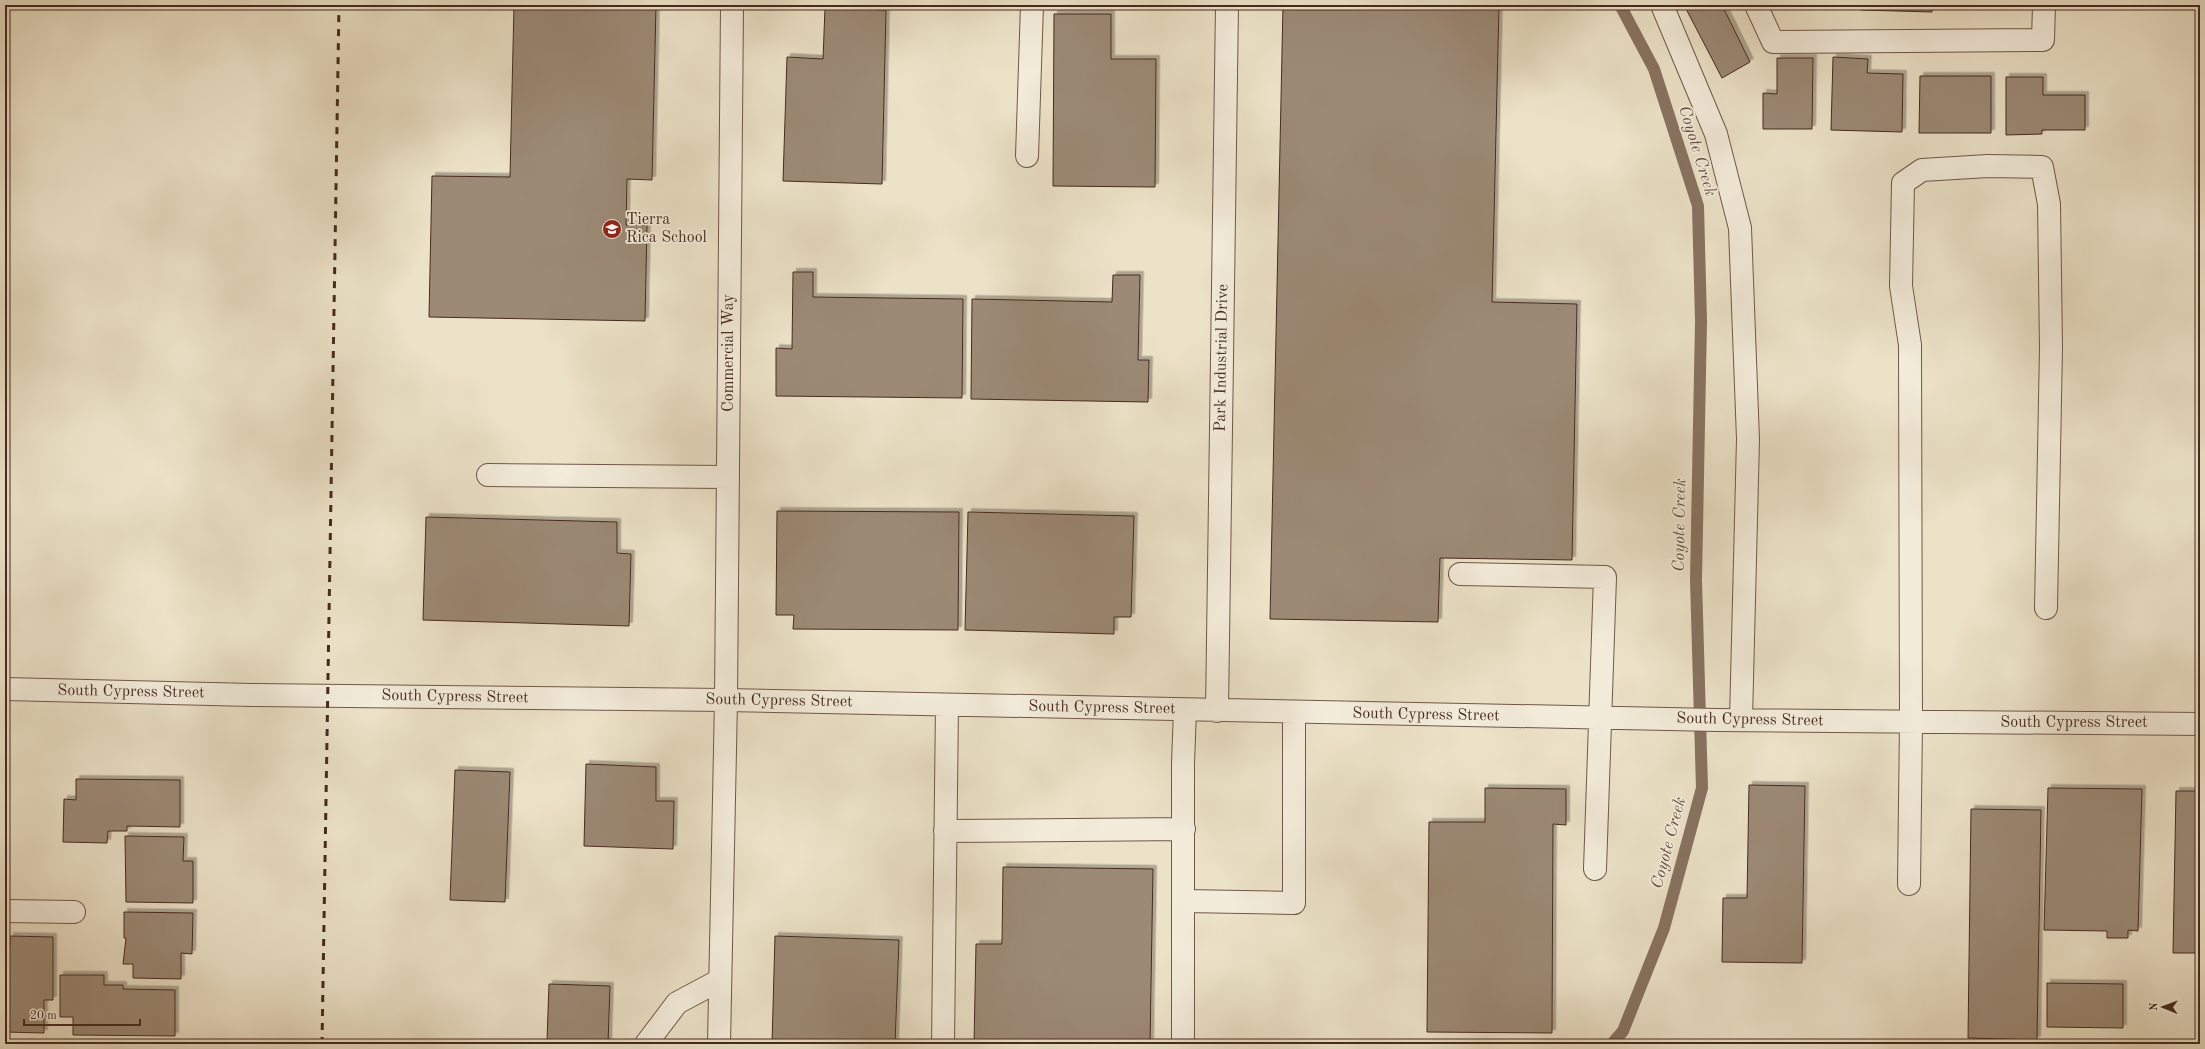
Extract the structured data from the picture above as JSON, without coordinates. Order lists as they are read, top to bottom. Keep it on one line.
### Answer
{"streets":{"street":["Commercial Way","Park Industrial Drive","South Cypress Street"]},"crossings":[["Commercial Way","South Cypress Street"],["Park Industrial Drive","South Cypress Street"]],"water":["Coyote Creek"],"places":{"school or university":["Tierra Rica School"]},"scale_bar":"20 m","north":"left"}
